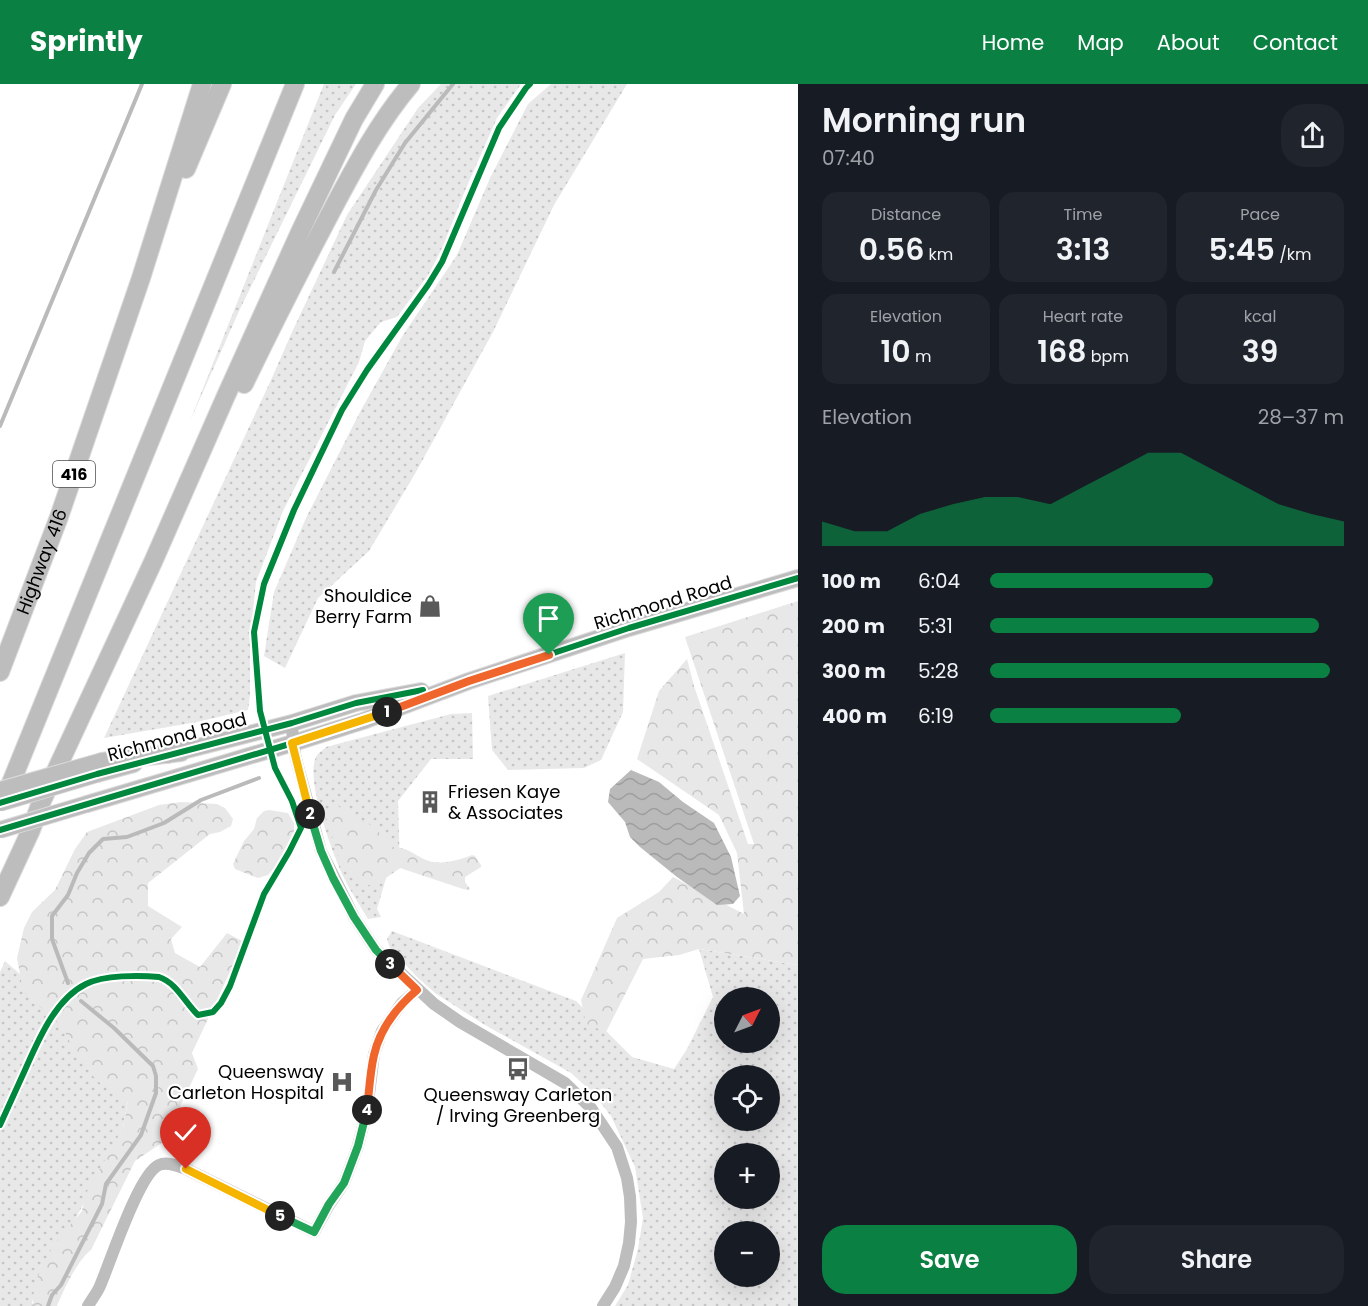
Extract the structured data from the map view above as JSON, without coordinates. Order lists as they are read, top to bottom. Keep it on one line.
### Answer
{"streets":{"highway":["416","Highway 416"],"main road":["Richmond Road"]},"places":{"shop":["Shouldice Berry Farm"],"building":["Friesen Kaye & Associates"],"bus stop":["Queensway Carleton / Irving Greenberg"],"hospital":["Queensway Carleton Hospital"]},"north":"top right","page":{"header":"Sprintly","nav":["Home","Map","About","Contact"],"heading":["Morning run","07:40"],"stats":[["Distance","0.56 km"],["Time","3:13"],["Pace","5:45 /km"],["Elevation","10 m"],["Heart rate","168 bpm"],["kcal","39"]],"chart":["Elevation","28–37 m"],"list":[{"name":"100 m","note":"6:04"},{"name":"200 m","note":"5:31"},{"name":"300 m","note":"5:28"},{"name":"400 m","note":"6:19"}],"pins":["1","2","3","4","5"],"map_buttons":["+","−"],"buttons":["Save","Share"]}}
